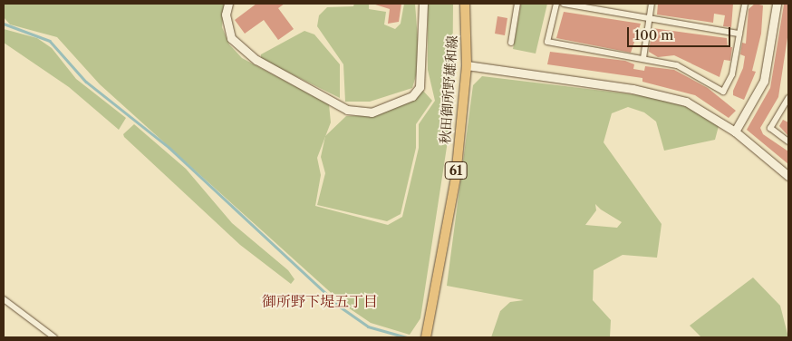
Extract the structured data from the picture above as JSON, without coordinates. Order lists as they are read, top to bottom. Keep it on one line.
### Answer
{"streets":{"main road":["秋田御所野雄和線","61"]},"districts":["御所野下堤五丁目"],"scale_bar":"100 m"}
